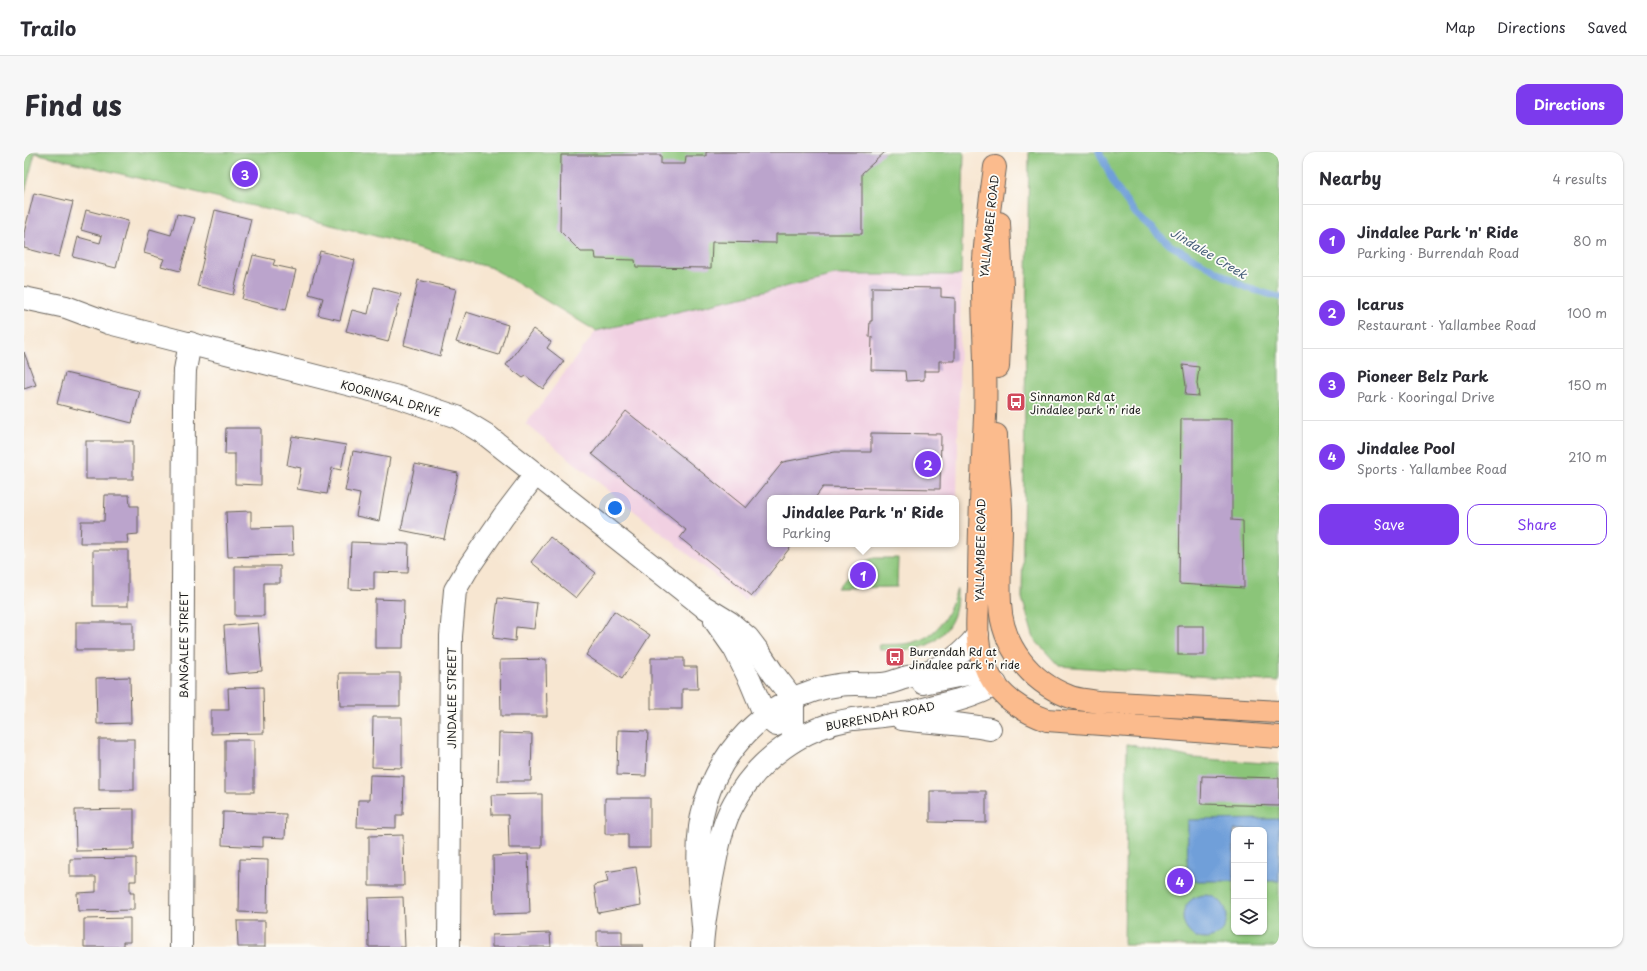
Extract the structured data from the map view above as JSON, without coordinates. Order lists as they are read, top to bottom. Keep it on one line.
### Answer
{"streets":{"main road":["YALLAMBEE ROAD"],"street":["KOORINGAL DRIVE","BANGALEE STREET","JINDALEE STREET","BURRENDAH ROAD"]},"crossings":[["YALLAMBEE ROAD","BURRENDAH ROAD"],["KOORINGAL DRIVE","BANGALEE STREET"],["KOORINGAL DRIVE","JINDALEE STREET"]],"water":["Jindalee Creek"],"places":{"bus stop":["Sinnamon Rd at Jindalee park 'n' ride","Burrendah Rd at Jindalee park 'n' ride"]},"page":{"header":"Trailo","nav":["Map","Directions","Saved"],"title":"Find us","buttons":["Directions",["Save","Share"]],"heading":["Nearby","4 results"],"pins":["3","2","1","4"],"list":[{"mark":"1","name":"Jindalee Park 'n' Ride","note":"Parking · Burrendah Road","value":"80 m"},{"mark":"2","name":"Icarus","note":"Restaurant · Yallambee Road","value":"100 m"},{"mark":"3","name":"Pioneer Belz Park","note":"Park · Kooringal Drive","value":"150 m"},{"mark":"4","name":"Jindalee Pool","note":"Sports · Yallambee Road","value":"210 m"}],"popup":["Jindalee Park 'n' Ride","Parking"],"map_buttons":["+","−"]}}
